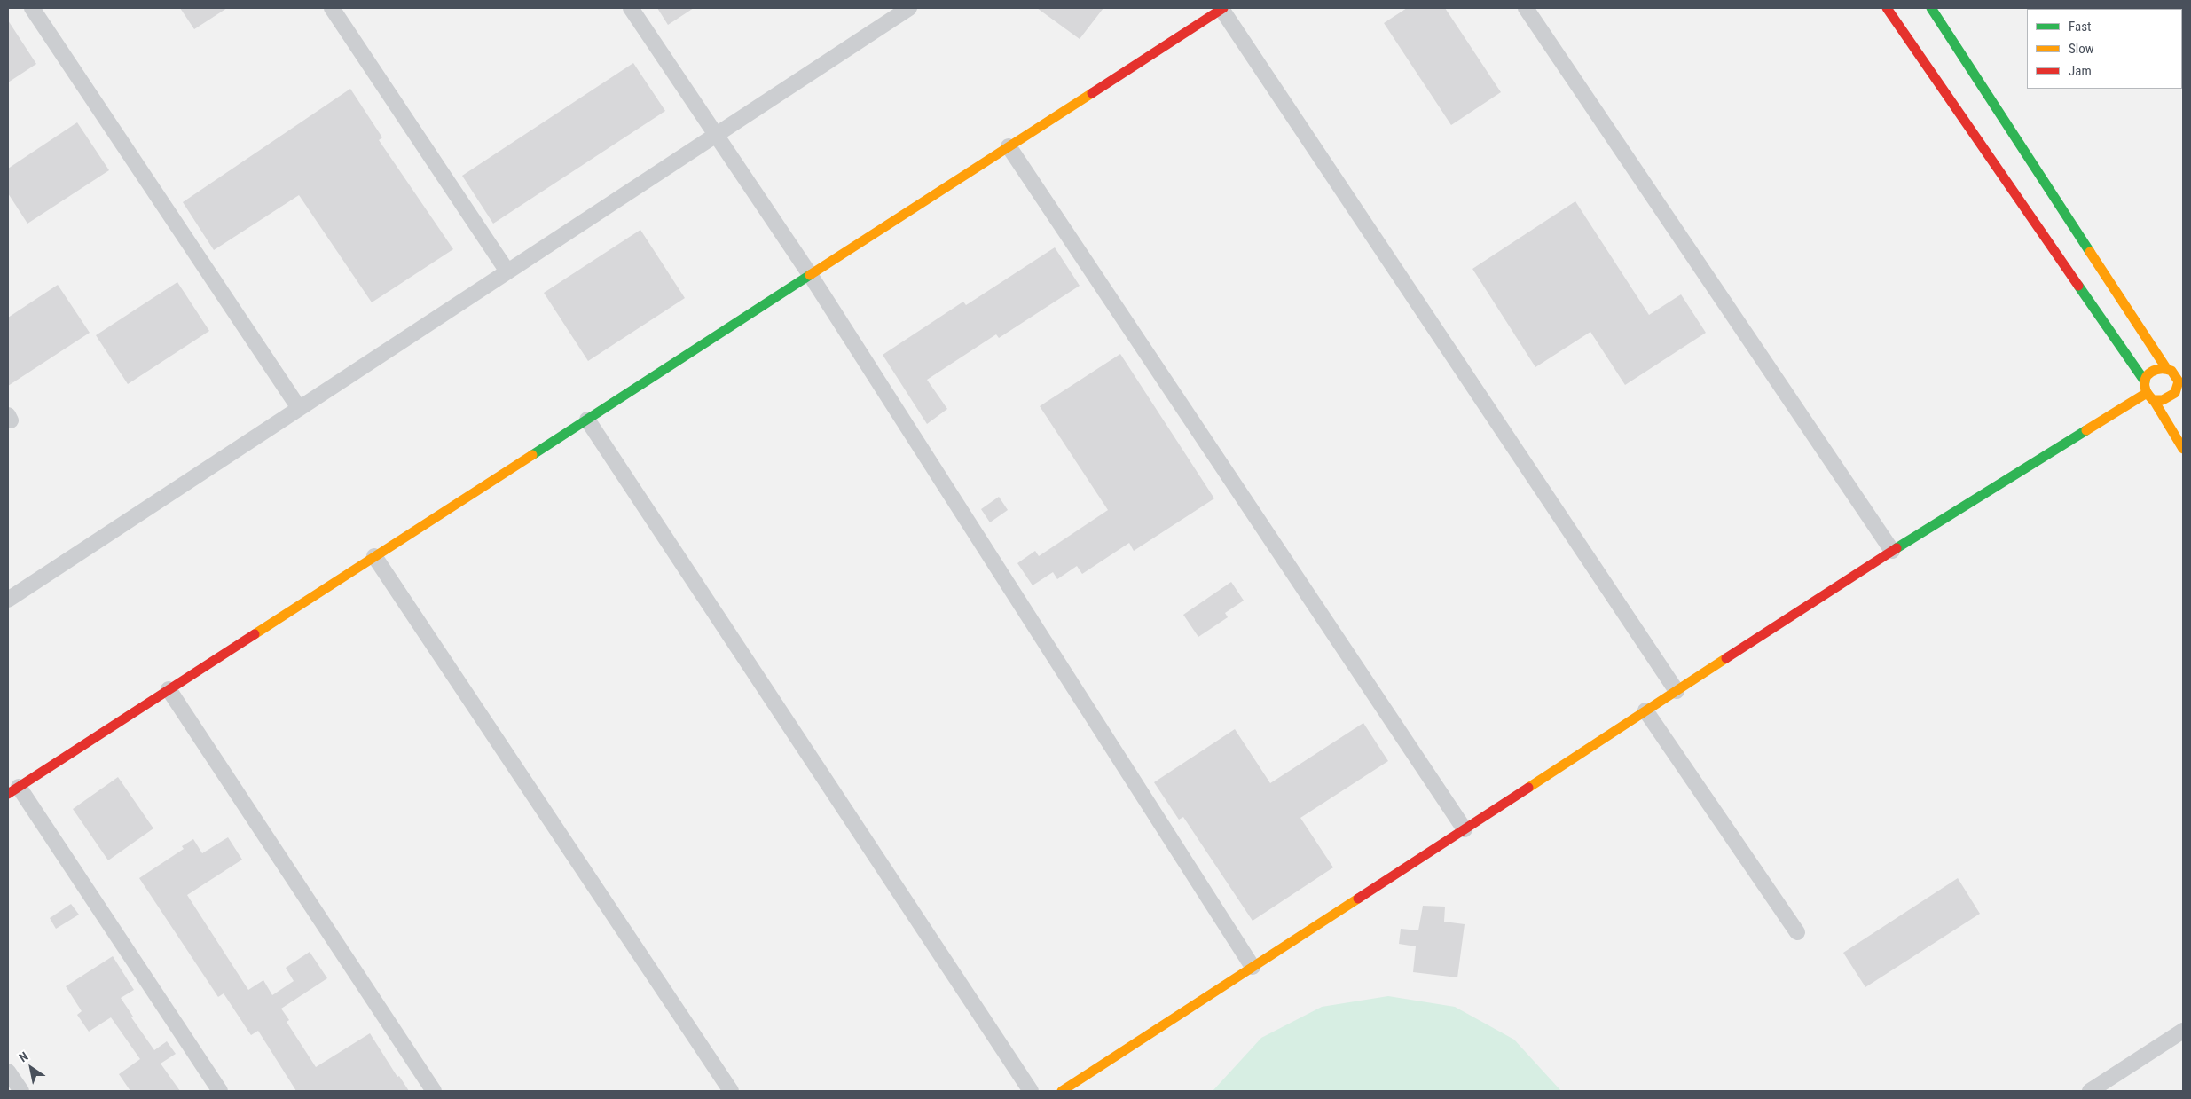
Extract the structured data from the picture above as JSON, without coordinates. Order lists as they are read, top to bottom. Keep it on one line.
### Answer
{"legend":["Fast","Slow","Jam"],"north":"top left"}
